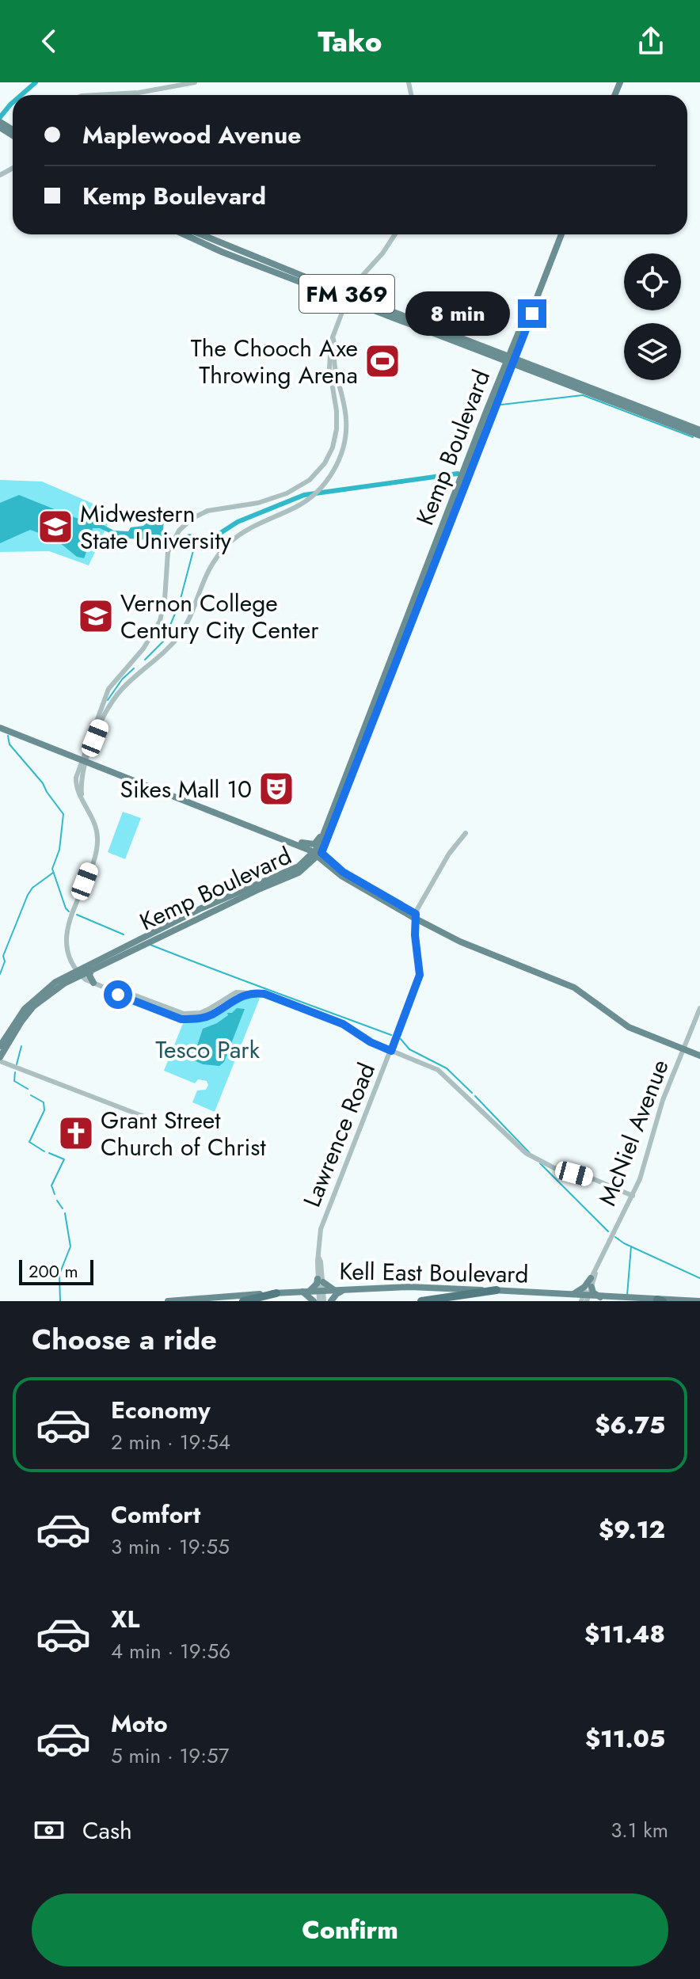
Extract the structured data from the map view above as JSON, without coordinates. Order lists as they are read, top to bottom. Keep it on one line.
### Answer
{"streets":{"main road":["FM 369","Kemp Boulevard","Kell East Boulevard"],"street":["McNiel Avenue","Lawrence Road"]},"crossings":[["FM 369","Kemp Boulevard"],["Lawrence Road","Kell East Boulevard"]],"parks":["Tesco Park"],"places":{"sports":["The Chooch Axe Throwing Arena"],"school or university":["Midwestern State University","Vernon College Century City Center"],"theatre":["Sikes Mall 10"],"church":["Grant Street Church of Christ"]},"scale_bar":"200 m","page":{"header":"Tako","banner":["Maplewood Avenue","Kemp Boulevard"],"bubble":"8 min","scale":"200 m","heading":"Choose a ride","list":[{"name":"Economy","note":"2 min · 19:54","value":"$6.75"},{"name":"Comfort","note":"3 min · 19:55","value":"$9.12"},{"name":"XL","note":"4 min · 19:56","value":"$11.48"},{"name":"Moto","note":"5 min · 19:57","value":"$11.05"}],"pay":["Cash","3.1 km"],"buttons":"Confirm"}}
